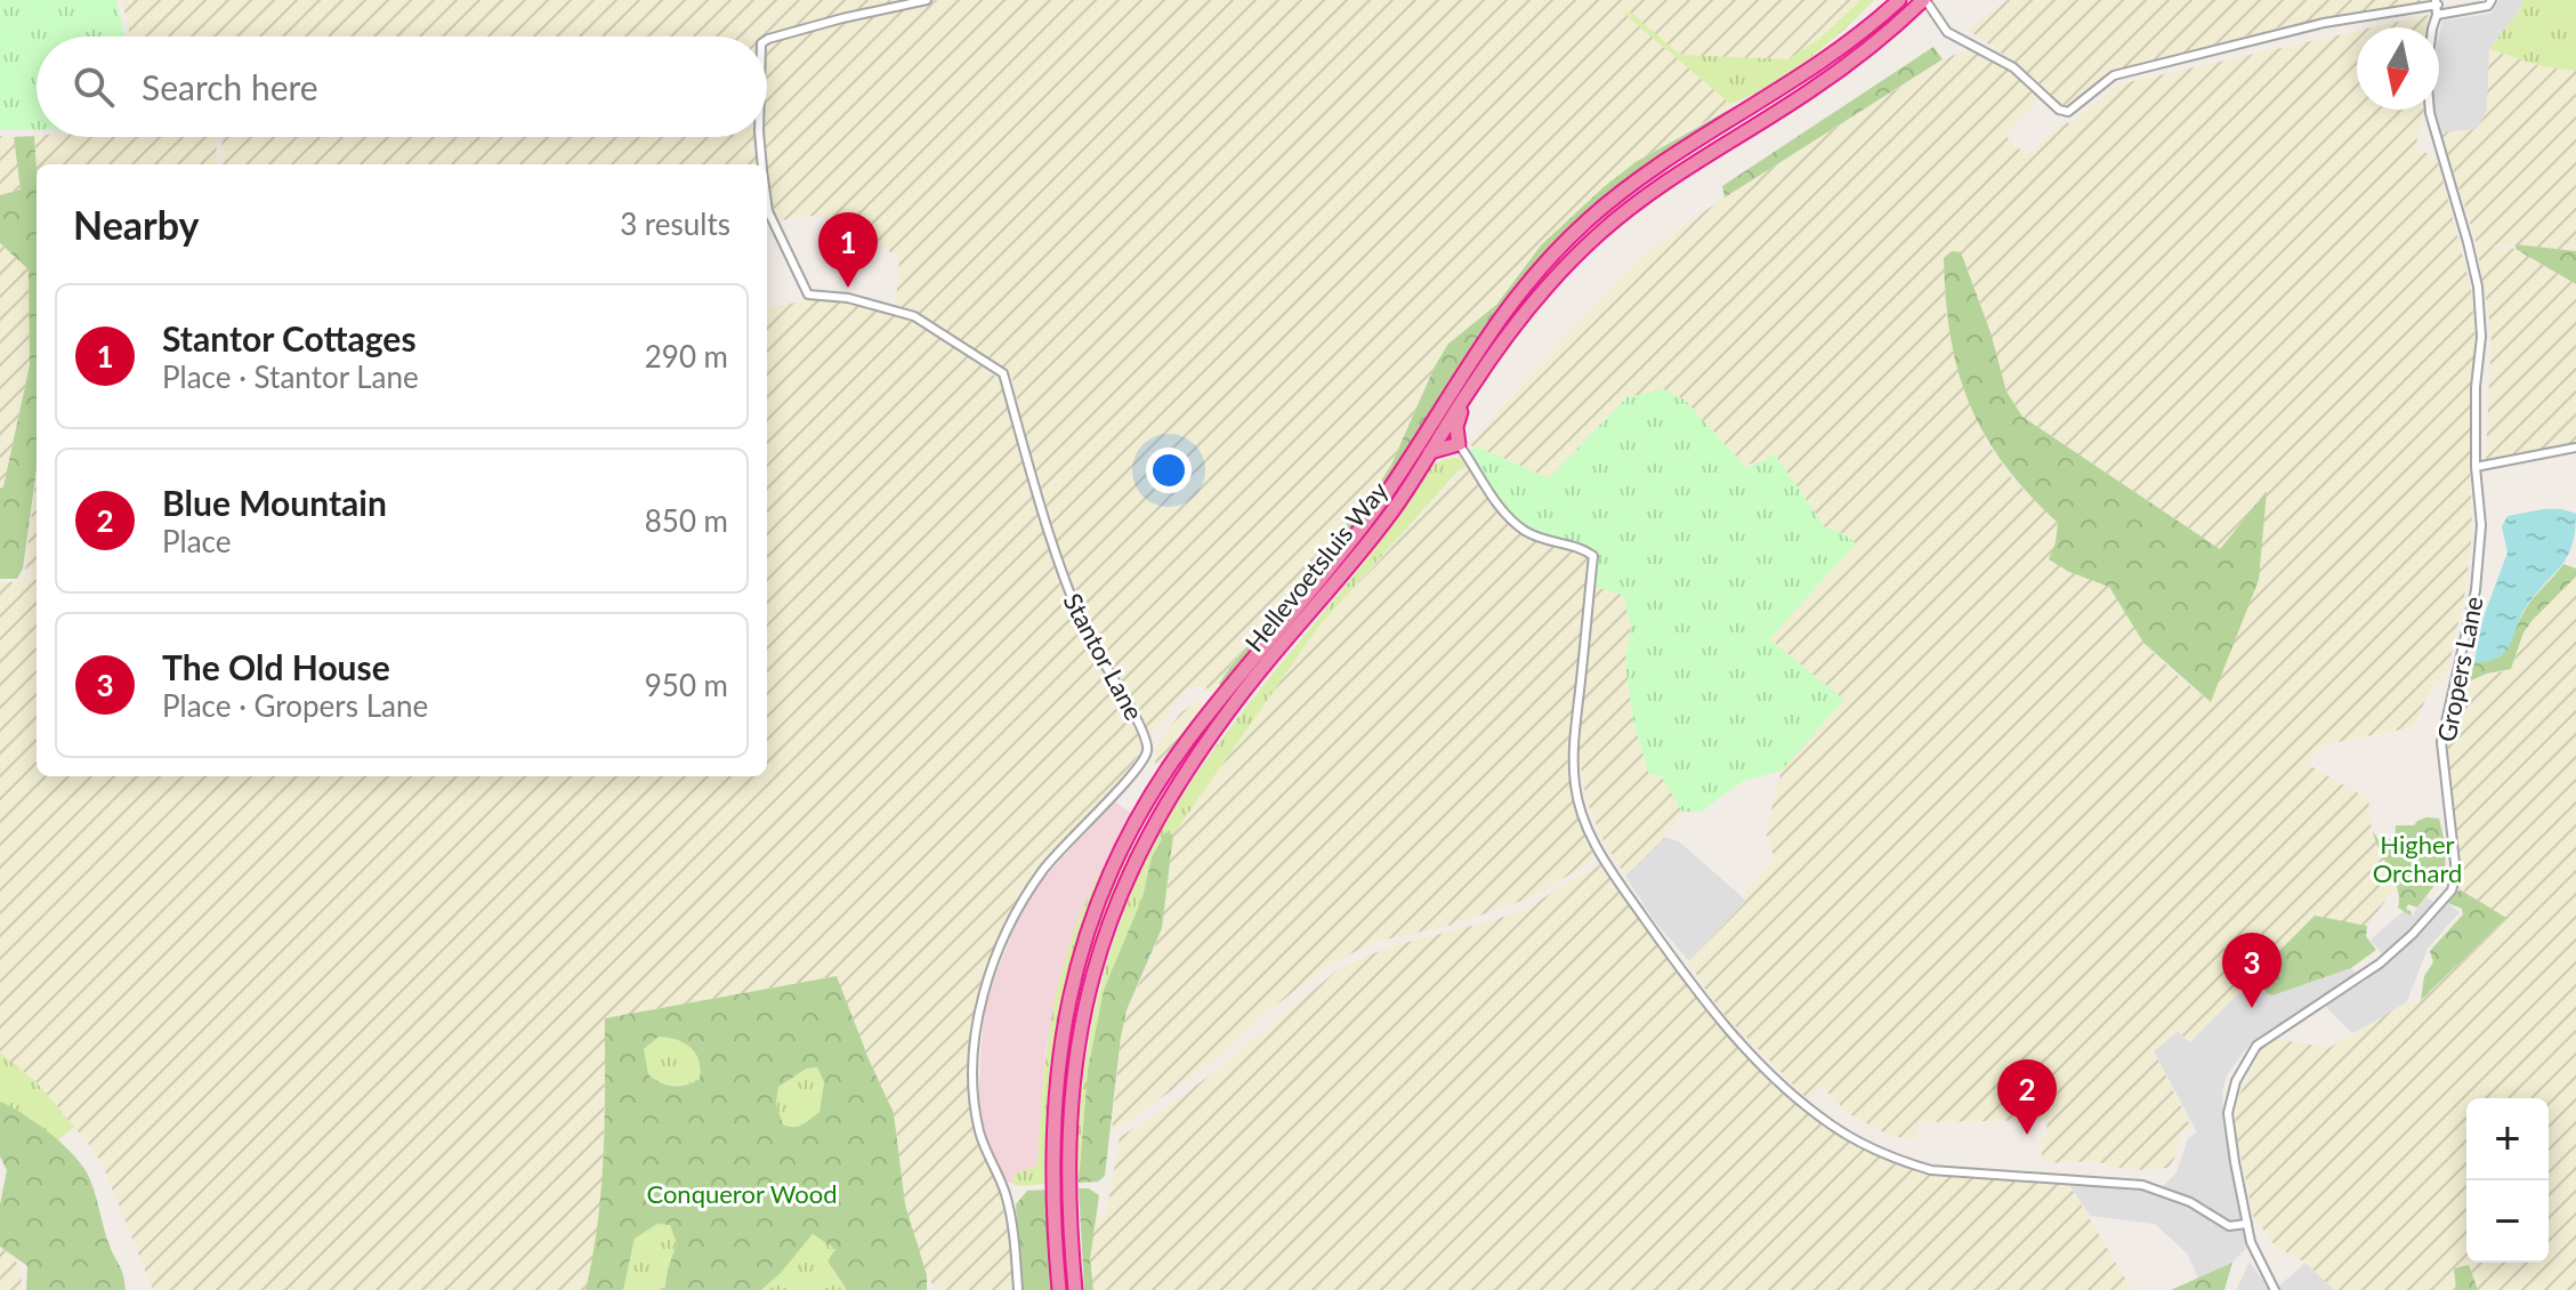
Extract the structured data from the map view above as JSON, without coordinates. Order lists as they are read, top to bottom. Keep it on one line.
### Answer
{"streets":{"highway":["Hellevoetsluis Way"],"street":["Stantor Lane","Gropers Lane"]},"parks":["Higher Orchard","Conqueror Wood"],"north":"bottom","page":{"search":"Search here","heading":["Nearby","3 results"],"pins":["1","3","2"],"list":[{"mark":"1","name":"Stantor Cottages","note":"Place · Stantor Lane","value":"290 m"},{"mark":"2","name":"Blue Mountain","note":"Place","value":"850 m"},{"mark":"3","name":"The Old House","note":"Place · Gropers Lane","value":"950 m"}],"map_buttons":["+","−"]}}
